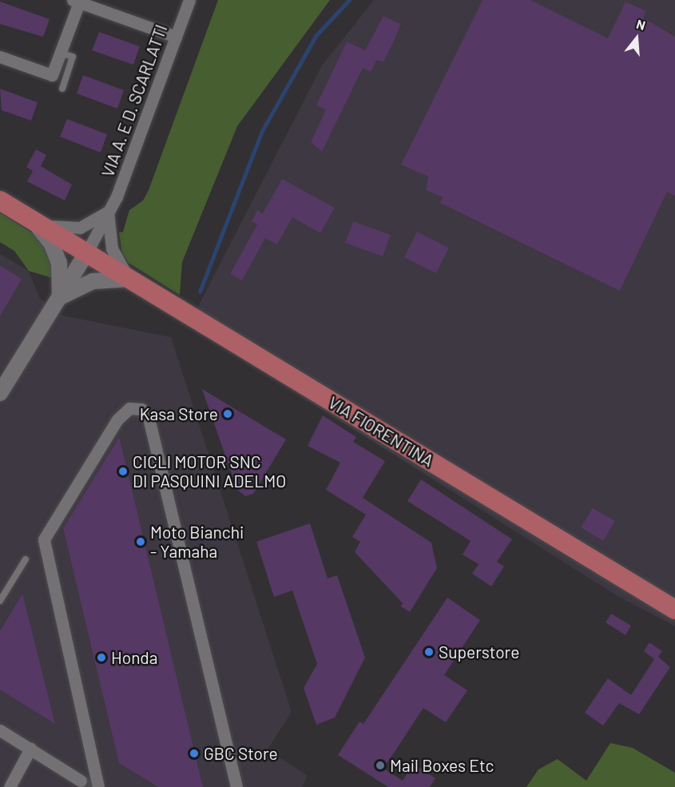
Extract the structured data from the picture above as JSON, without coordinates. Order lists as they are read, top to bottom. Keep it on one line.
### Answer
{"streets":{"main road":["VIA FIORENTINA"],"street":["VIA A. E D. SCARLATTI"]},"crossings":[["VIA A. E D. SCARLATTI","VIA FIORENTINA"]],"places":["Kasa Store","CICLI MOTOR SNC DI PASQUINI ADELMO","Moto Bianchi - Yamaha","Superstore","Honda","GBC Store","Mail Boxes Etc"],"north":"top"}
